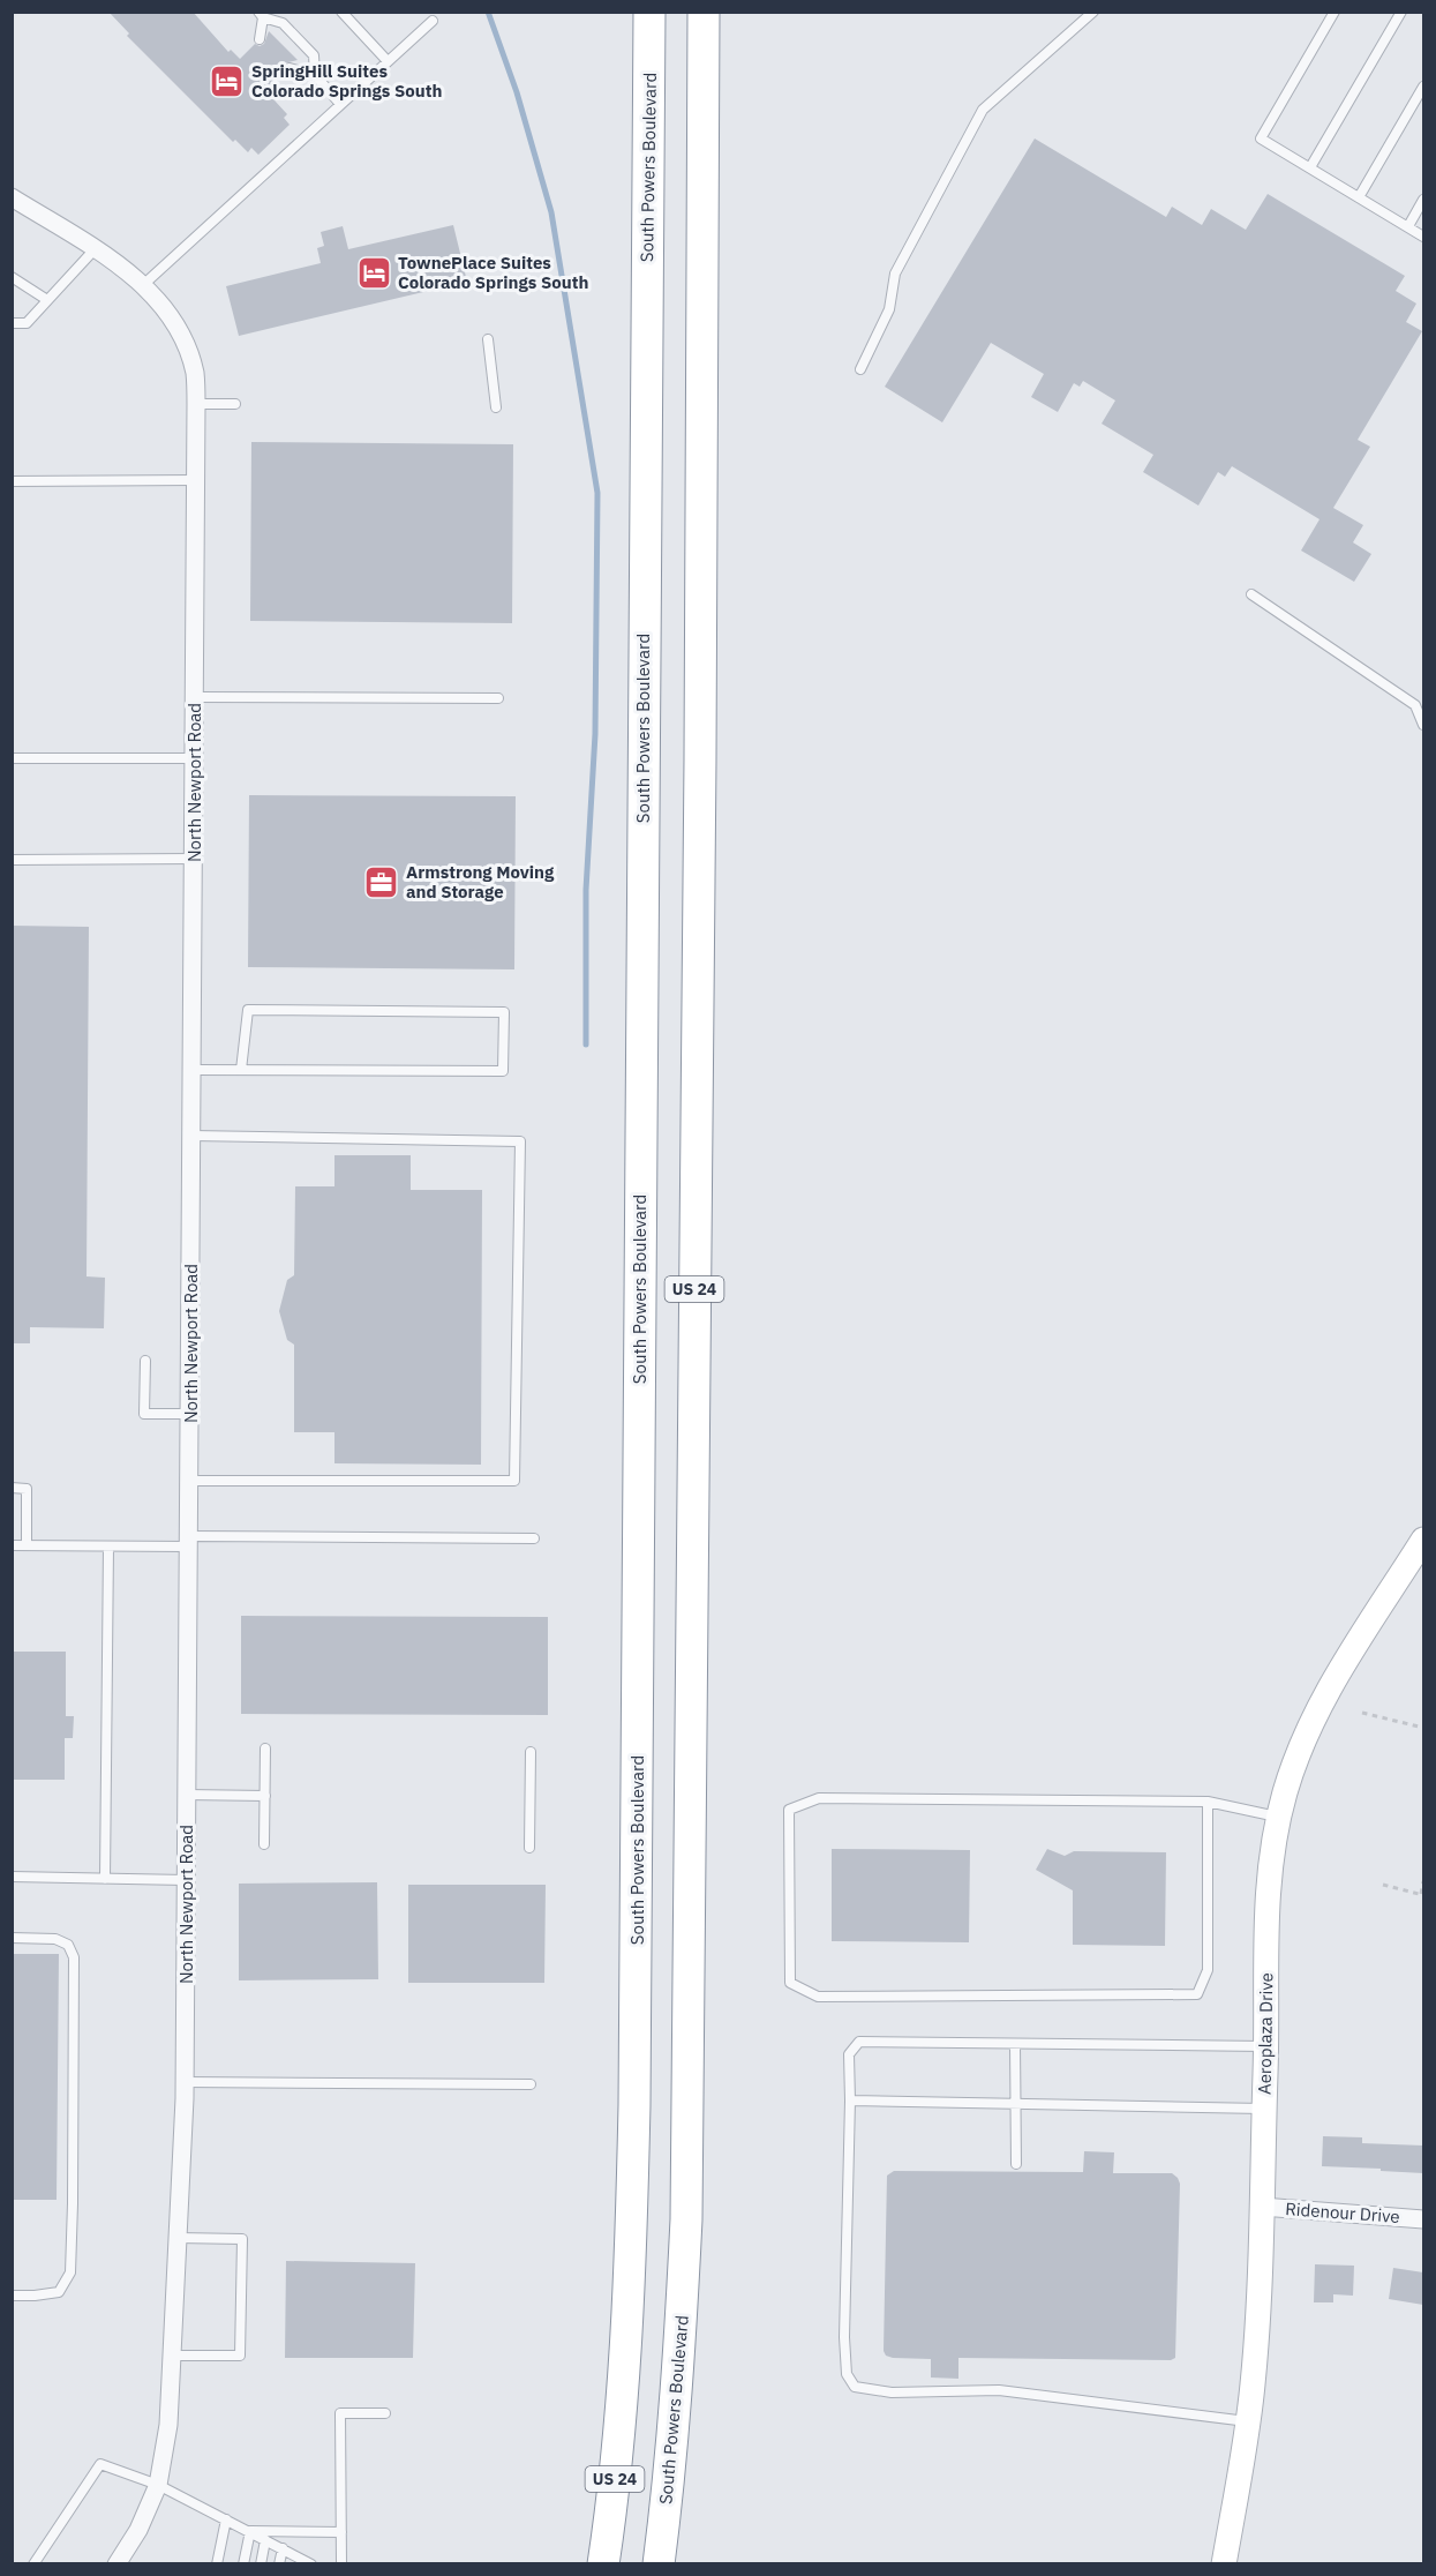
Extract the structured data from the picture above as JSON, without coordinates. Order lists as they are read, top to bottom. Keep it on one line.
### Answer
{"streets":{"highway":["South Powers Boulevard","US 24"],"street":["North Newport Road","Aeroplaza Drive","Ridenour Drive"]},"crossings":[["Aeroplaza Drive","Ridenour Drive"]],"places":{"hotel":["SpringHill Suites Colorado Springs South","TownePlace Suites Colorado Springs South"],"office":["Armstrong Moving and Storage"]}}
